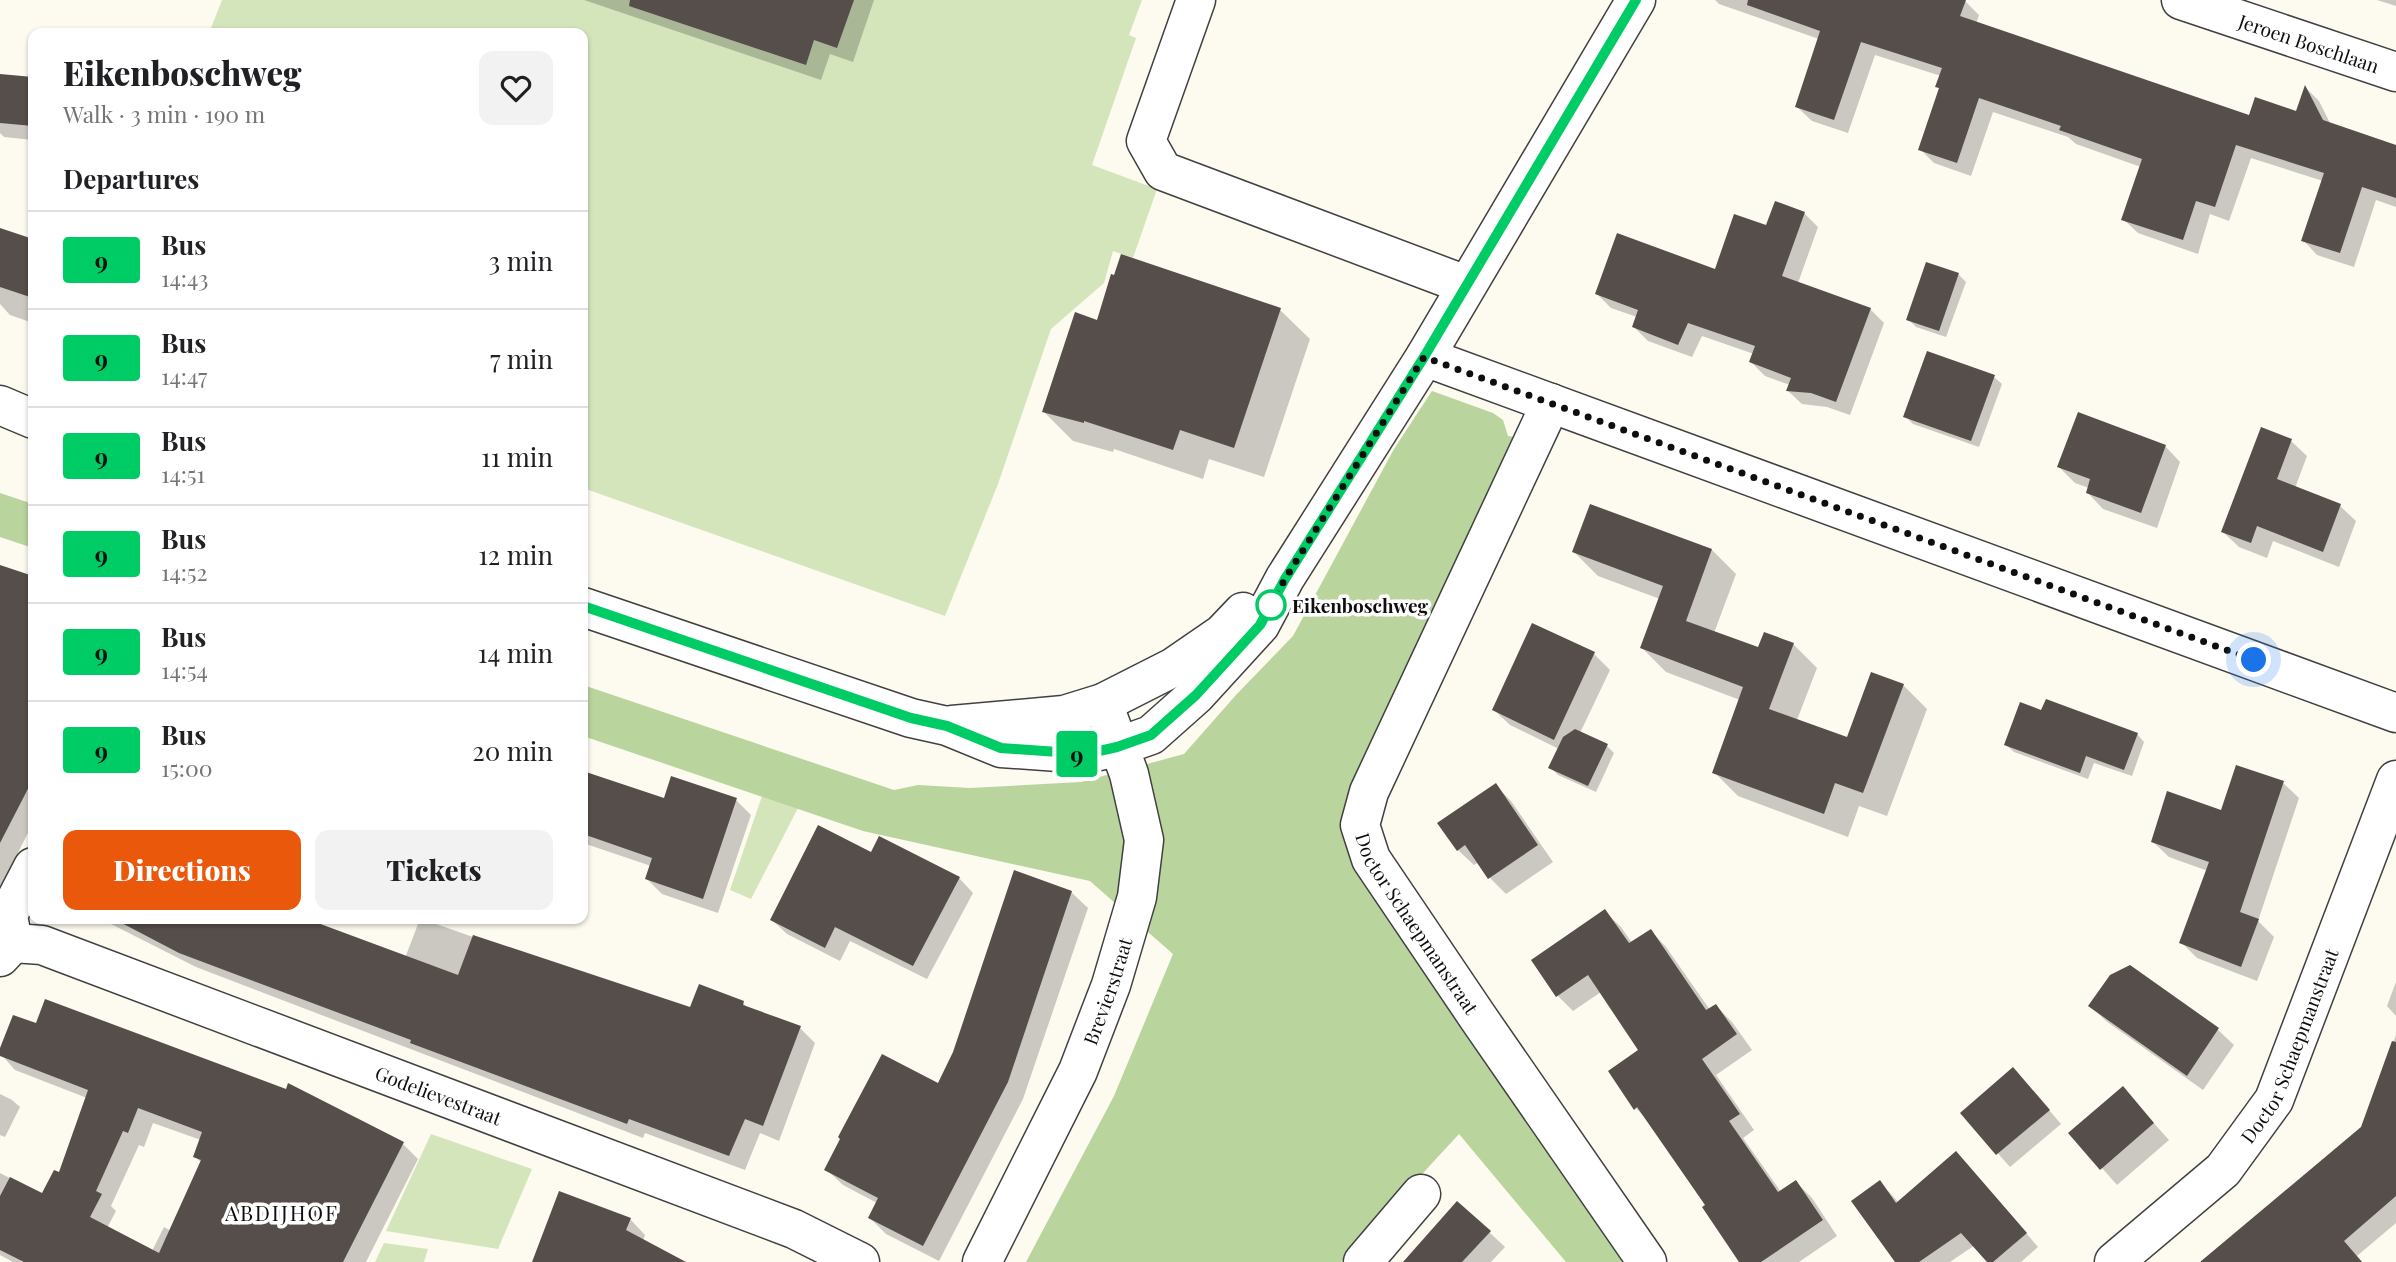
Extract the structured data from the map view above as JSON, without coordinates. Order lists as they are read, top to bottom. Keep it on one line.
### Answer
{"streets":{"street":["Jeroen Boschlaan","Doctor Schaepmanstraat","Brevierstraat","Godelievestraat"]},"districts":["ABDIJHOF"],"places":["Eikenboschweg"],"lines":["bus line 9"],"page":{"on_map":"9","heading":[["Eikenboschweg","Walk · 3 min · 190 m"],"Departures"],"list":[{"mark":"9","name":"Bus","note":"14:43","value":"3 min"},{"mark":"9","name":"Bus","note":"14:47","value":"7 min"},{"mark":"9","name":"Bus","note":"14:51","value":"11 min"},{"mark":"9","name":"Bus","note":"14:52","value":"12 min"},{"mark":"9","name":"Bus","note":"14:54","value":"14 min"},{"mark":"9","name":"Bus","note":"15:00","value":"20 min"}],"buttons":["Directions","Tickets"]}}
